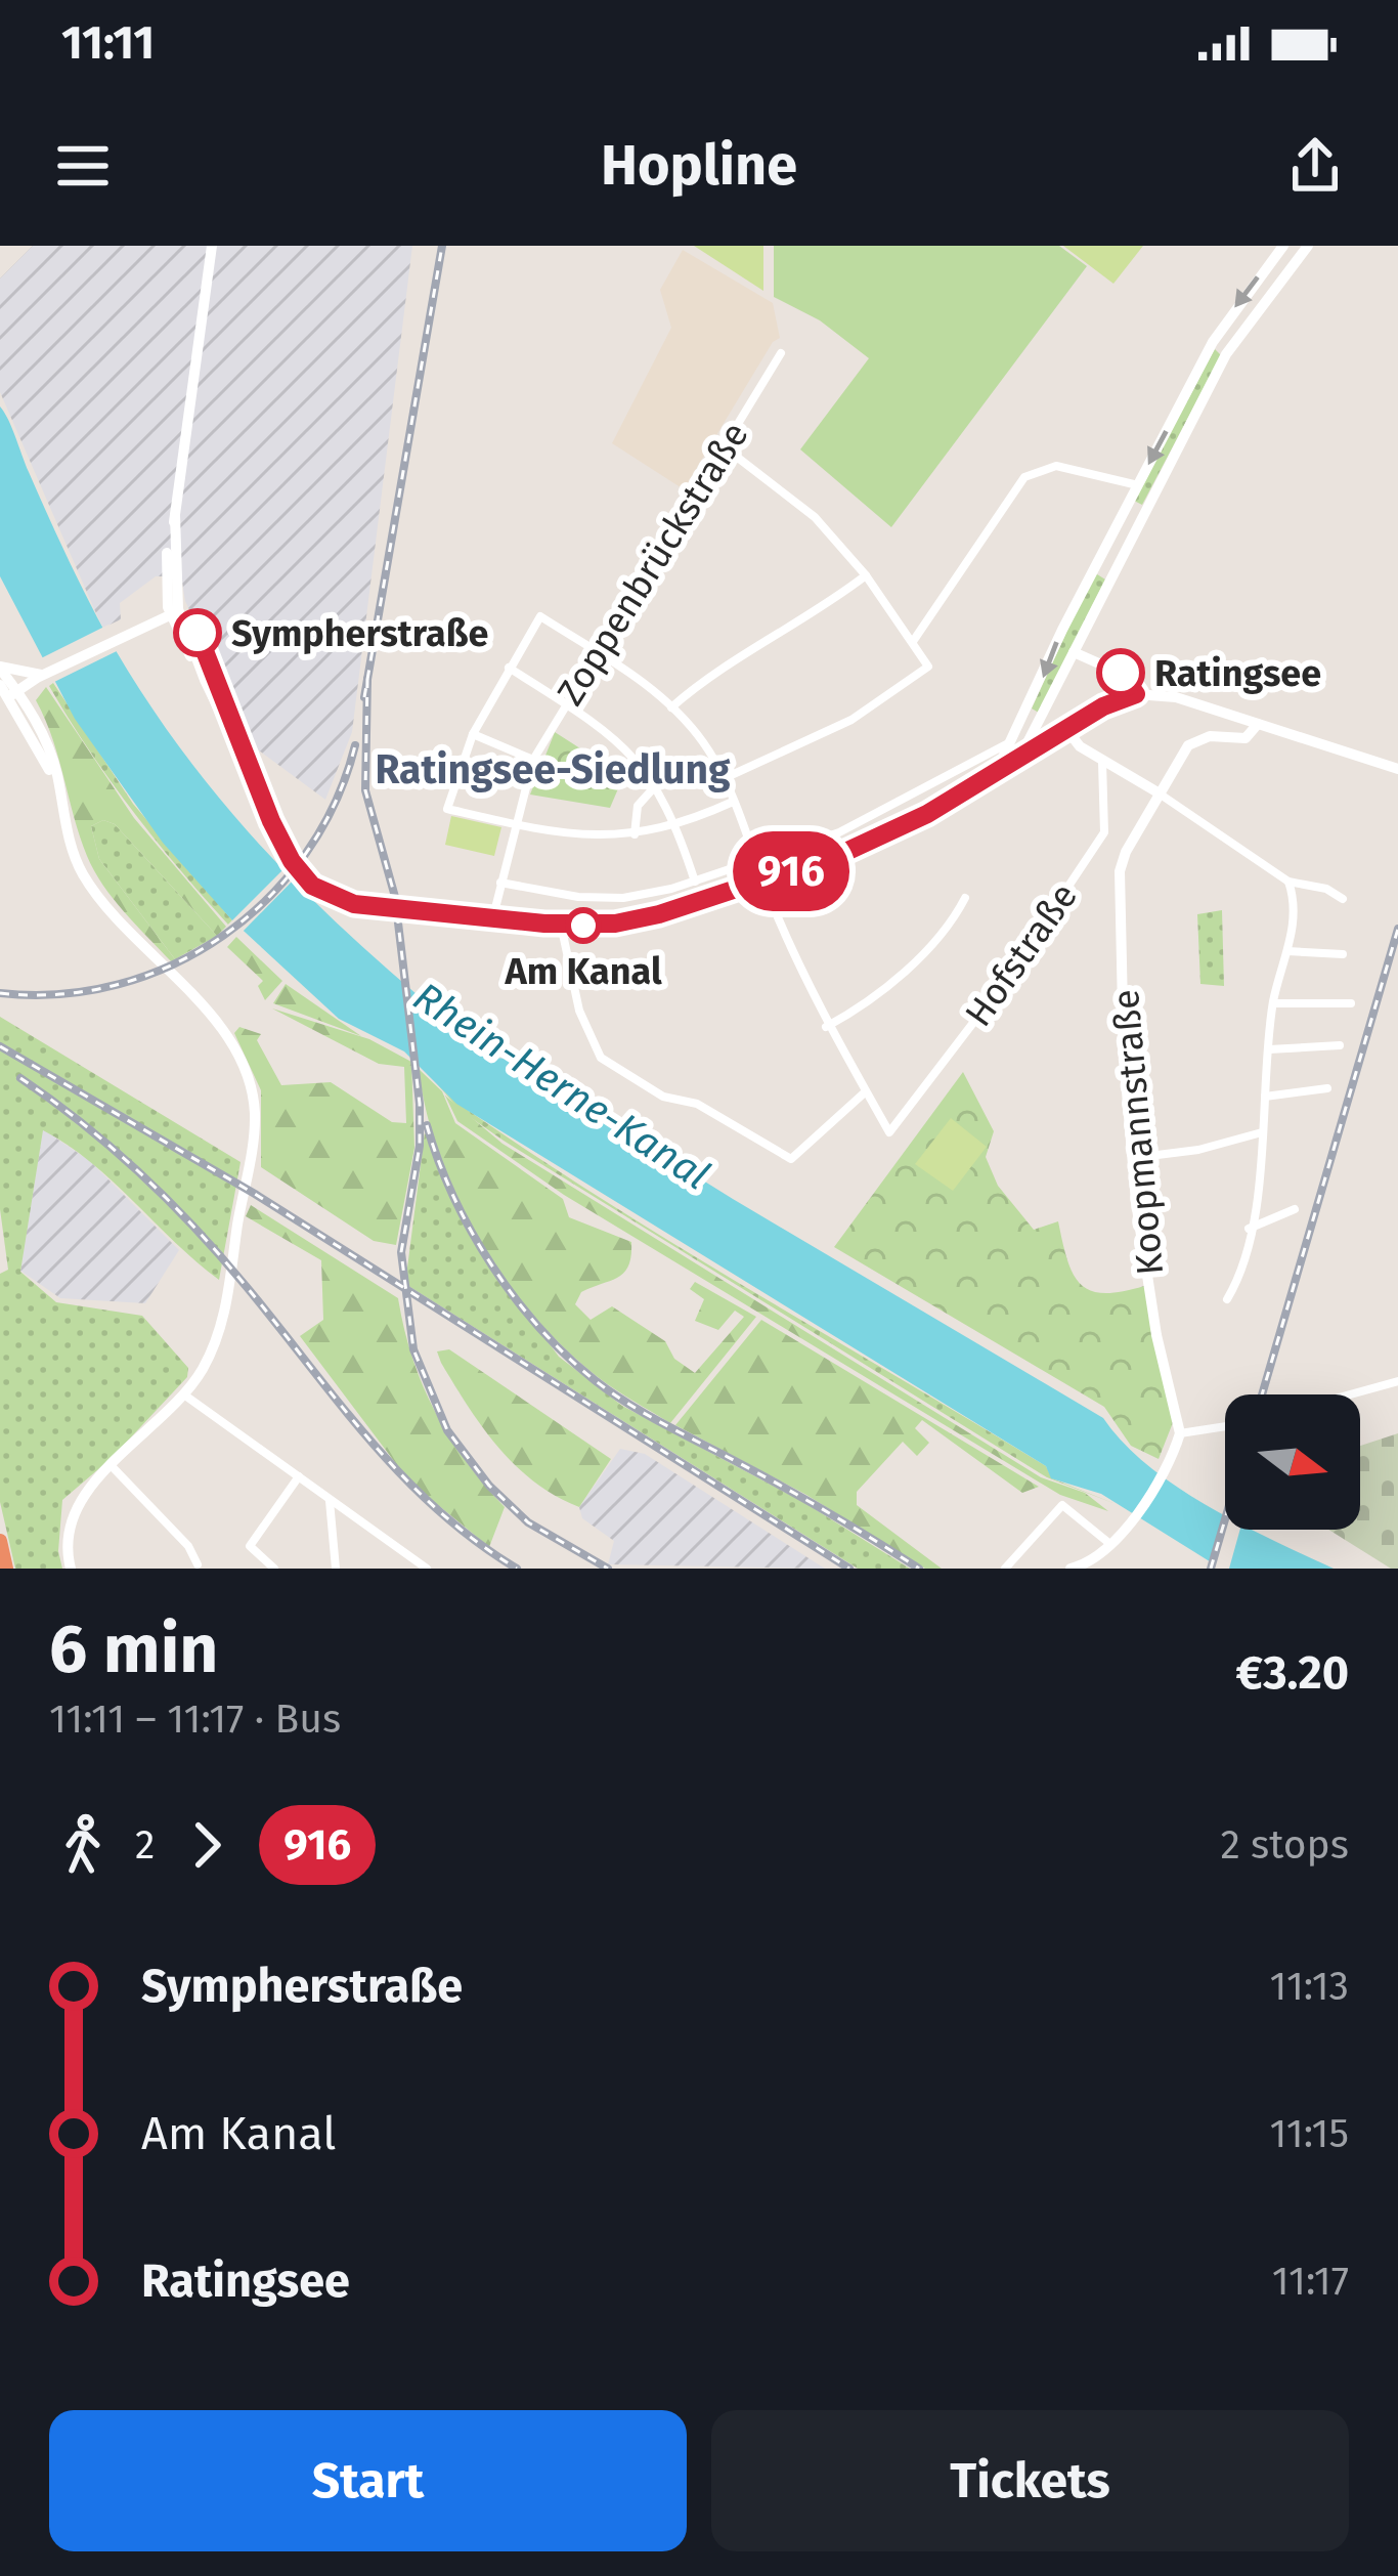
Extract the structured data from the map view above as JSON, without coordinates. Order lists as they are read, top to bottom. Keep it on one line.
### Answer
{"streets":{"main road":["Koopmannstraße"],"street":["Zoppenbrückstraße","Hofstraße"]},"districts":["Ratingsee-Siedlung"],"water":["Rhein-Herne-Kanal"],"places":["Sympherstraße","Ratingsee","Am Kanal"],"lines":["bus line 916"],"north":"right","page":{"status":"11:11","header":"Hopline","on_map":"916","heading":["6 min","11:11 – 11:17 · Bus","€3.20"],"legs":["2","916","2 stops"],"list":[{"name":"Sympherstraße","value":"11:13"},{"name":"Am Kanal","value":"11:15"},{"name":"Ratingsee","value":"11:17"}],"buttons":["Start","Tickets"]}}
